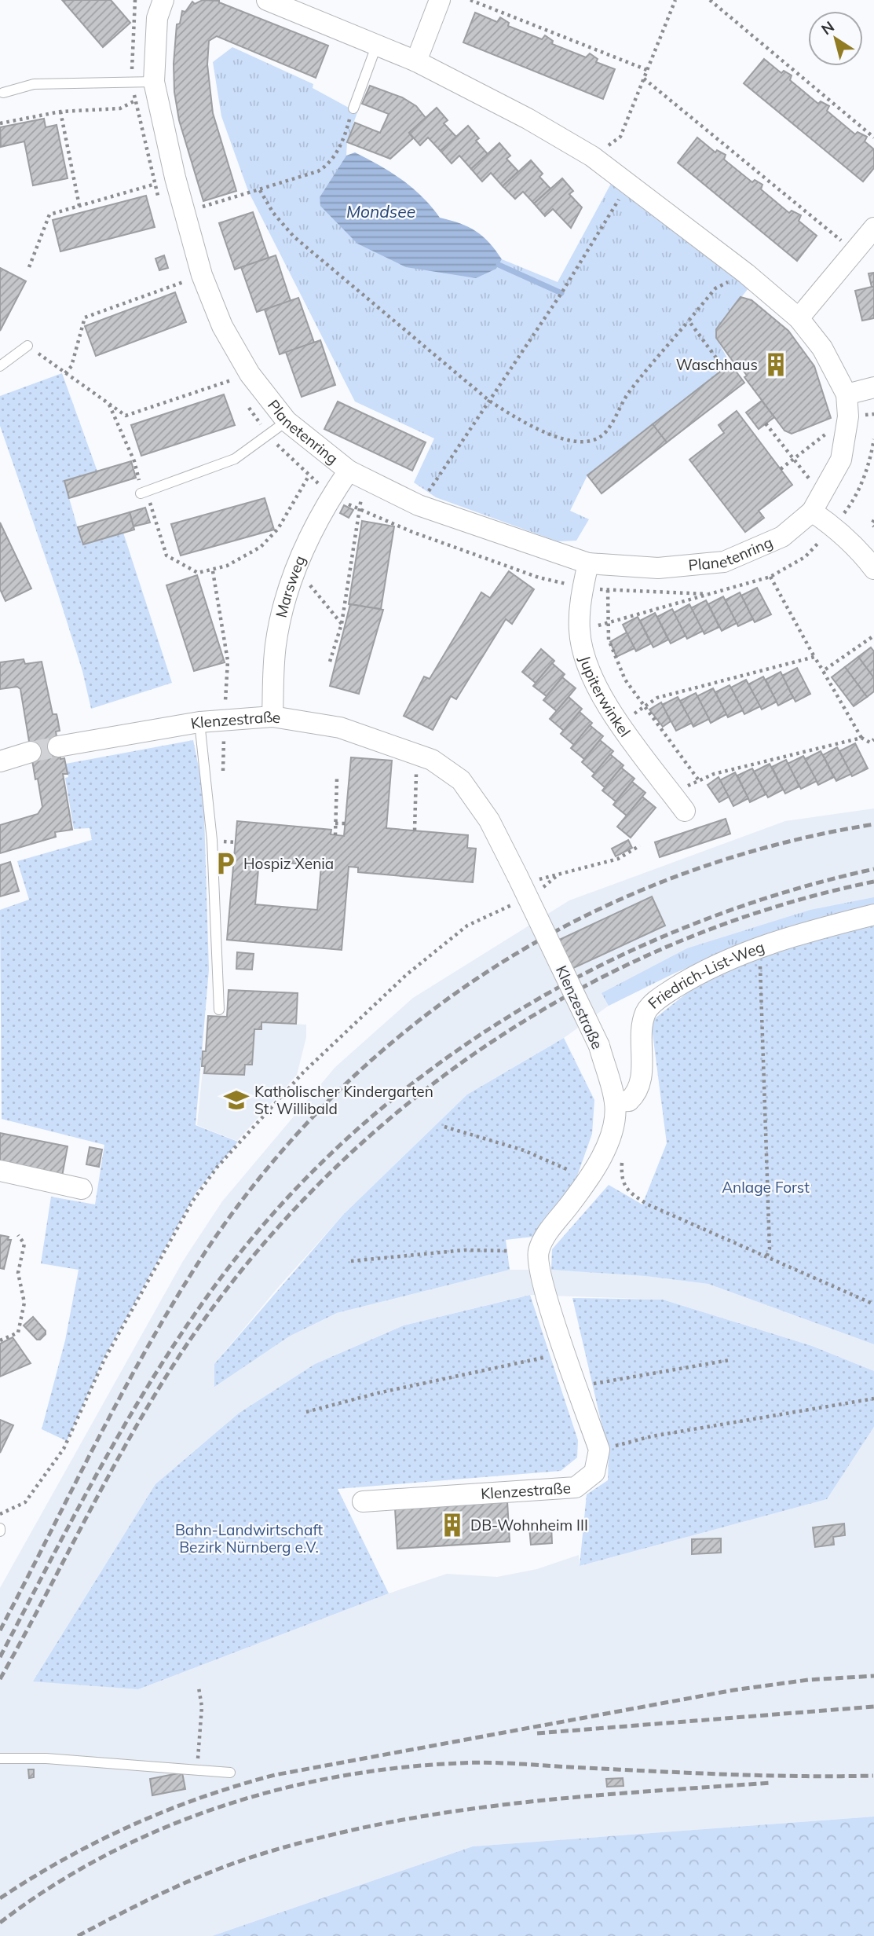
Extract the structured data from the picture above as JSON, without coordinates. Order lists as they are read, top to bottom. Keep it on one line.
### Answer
{"streets":{"street":["Planetenring","Marsweg","Jupiterwinkel","Klenzestraße","Friedrich-List-Weg"]},"crossings":[["Planetenring","Marsweg"],["Planetenring","Jupiterwinkel"],["Marsweg","Klenzestraße"],["Klenzestraße","Friedrich-List-Weg"]],"water":["Mondsee"],"parks":["Anlage Forst","Bahn-Landwirtschaft Bezirk Nürnberg e.V."],"places":{"building":["Waschhaus","DB-Wohnheim III"],"parking":["Hospiz Xenia"],"school or university":["Katholischer Kindergarten St. Willibald"]},"north":"top left"}
